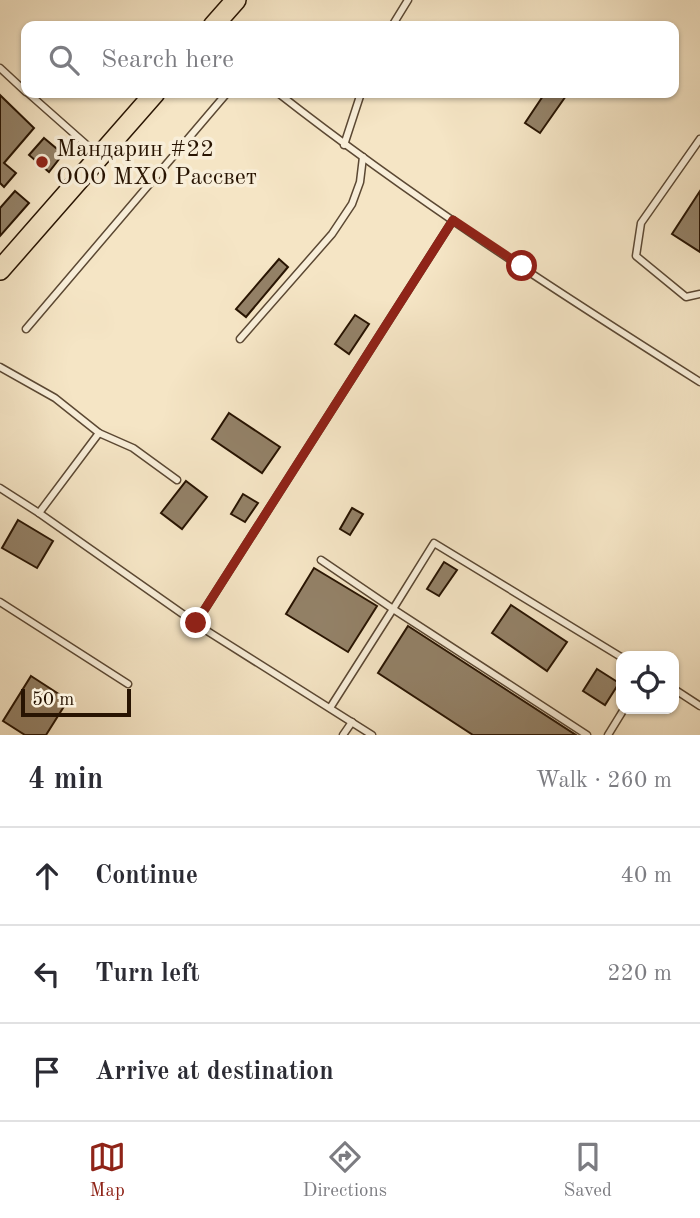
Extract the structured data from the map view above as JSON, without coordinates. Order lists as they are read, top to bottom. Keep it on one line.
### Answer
{"places":["Мандарин #22 ООО МХО Рассвет"],"scale_bar":"50 m","page":{"search":"Search here","scale":"50 m","heading":["4 min","Walk · 260 m"],"list":[["Continue","40 m"],["Turn left","220 m"],"Arrive at destination"],"nav":["Map","Directions","Saved"]}}
